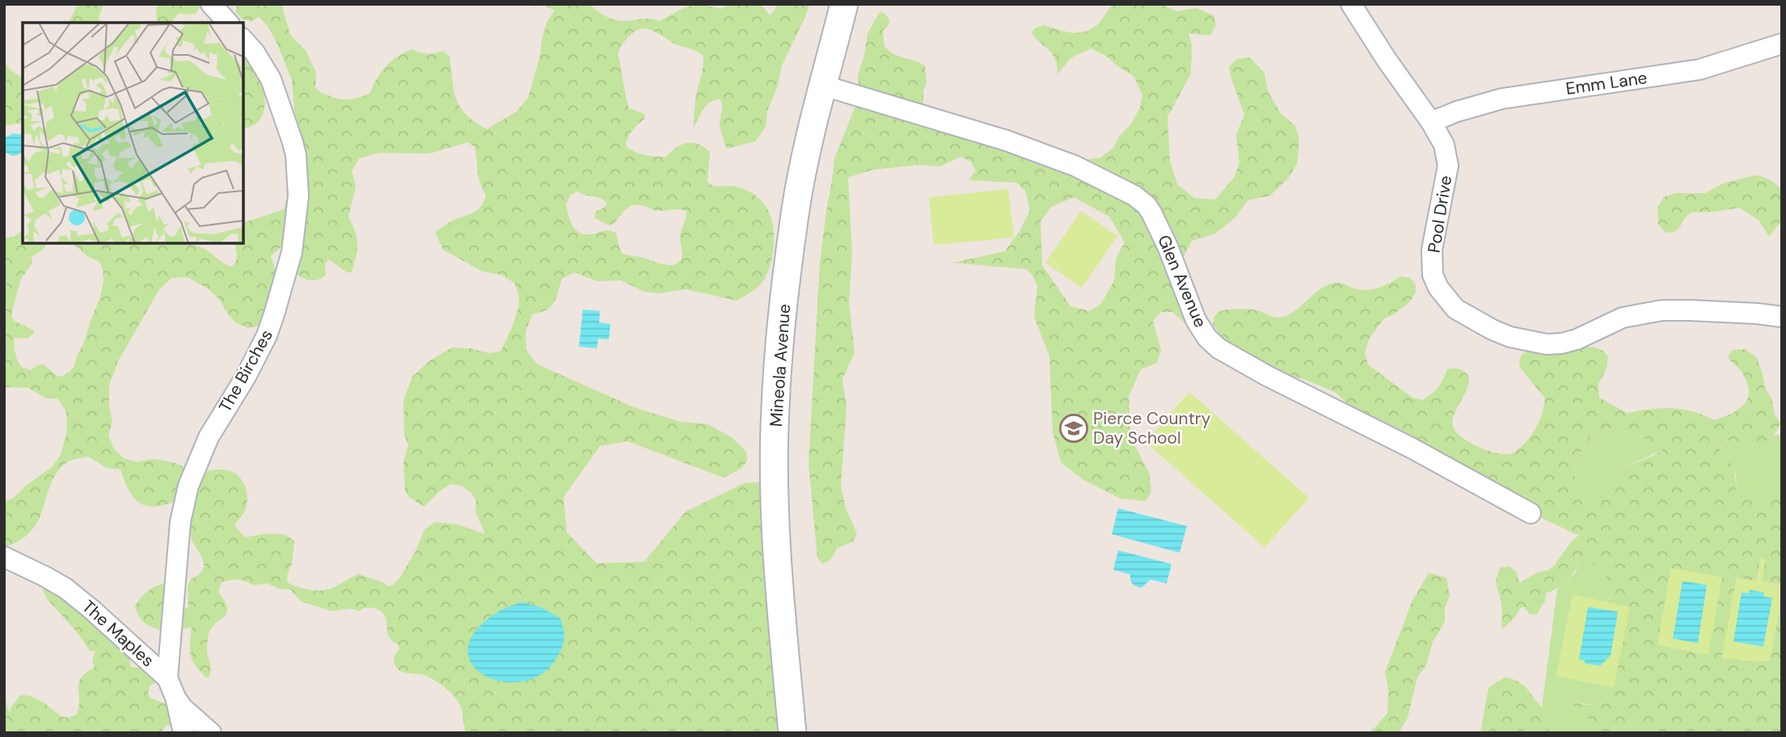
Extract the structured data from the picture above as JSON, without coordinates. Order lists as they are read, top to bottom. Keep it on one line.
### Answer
{"streets":{"main road":["Mineola Avenue"],"street":["Emm Lane","Pool Drive","Glen Avenue","The Birches","The Maples"]},"crossings":[["Emm Lane","Pool Drive"],["Glen Avenue","Mineola Avenue"],["The Birches","The Maples"]],"places":{"school or university":["Pierce Country Day School"]}}
